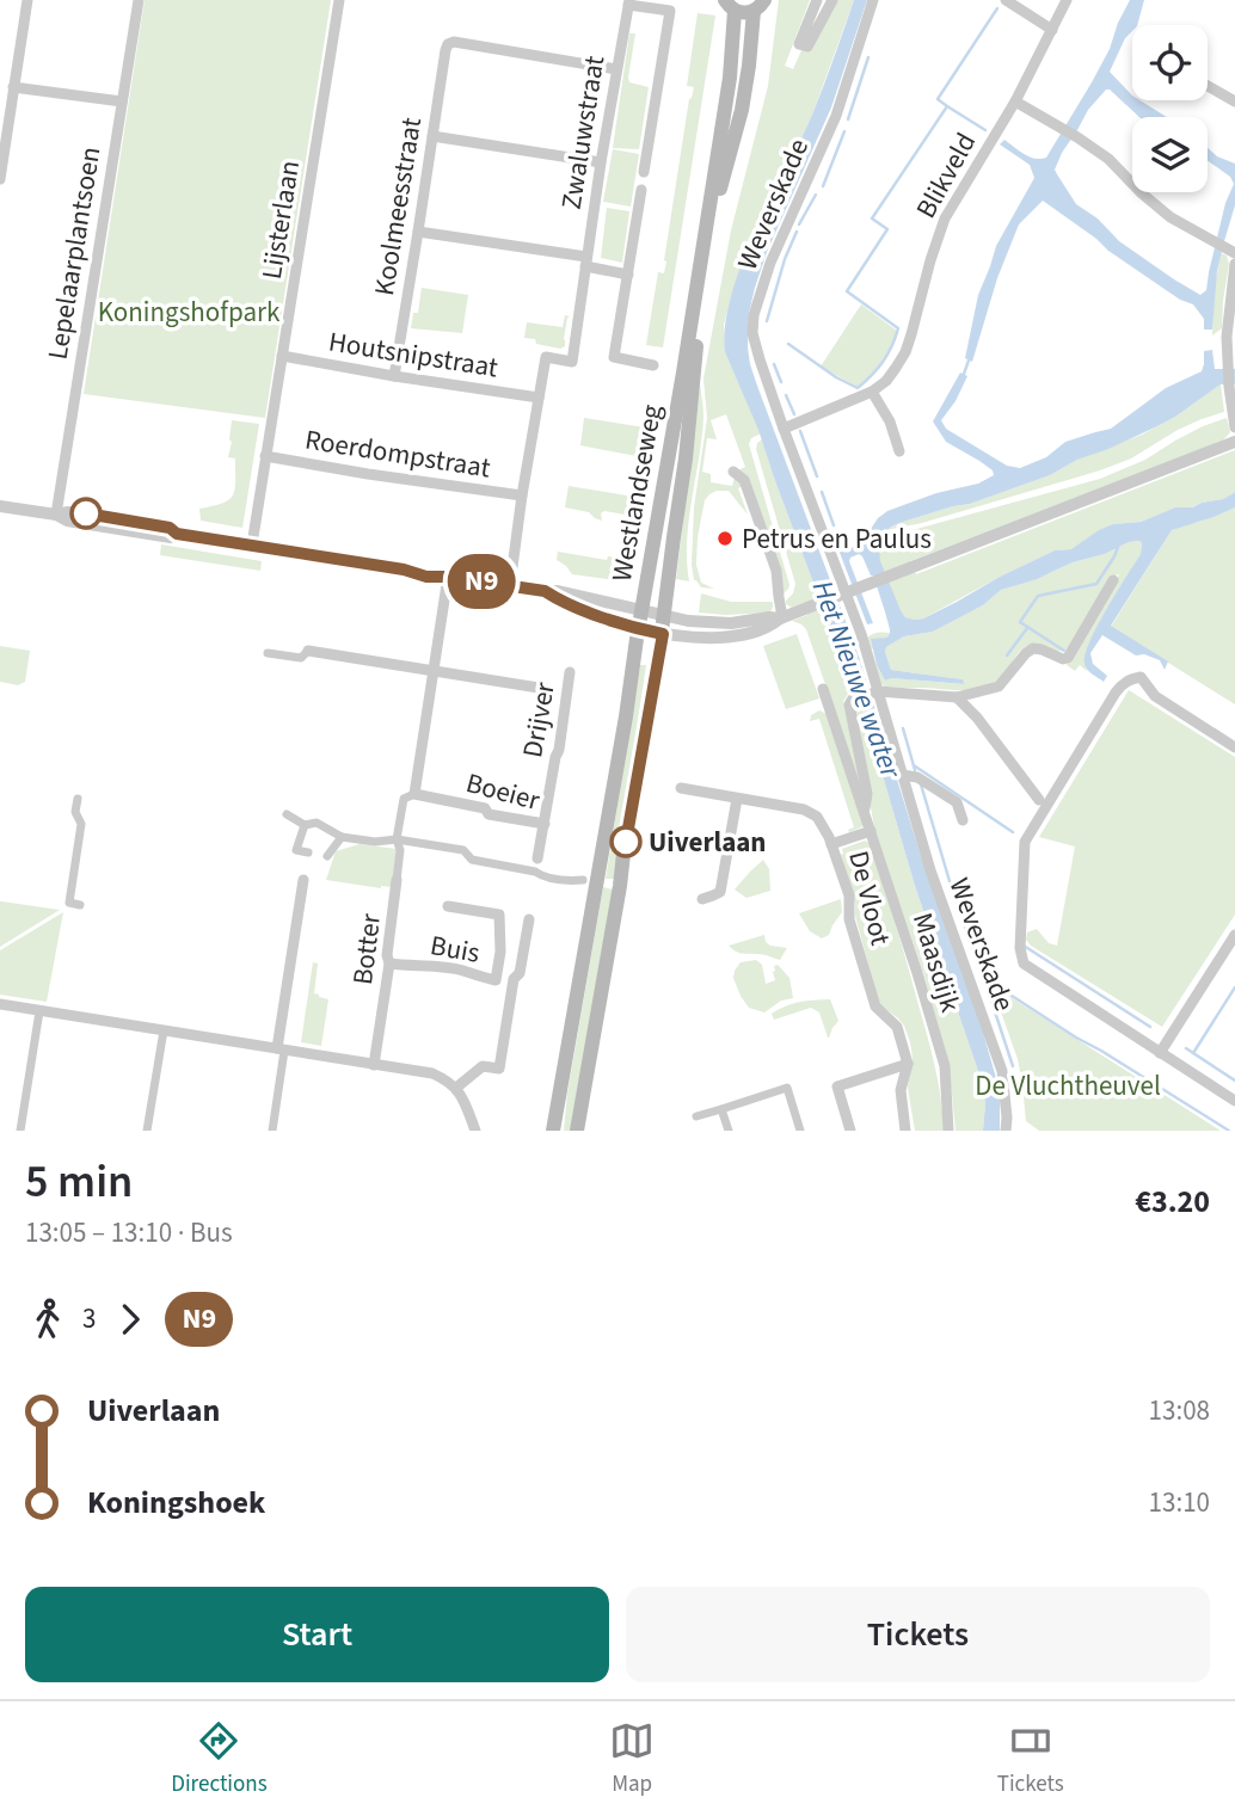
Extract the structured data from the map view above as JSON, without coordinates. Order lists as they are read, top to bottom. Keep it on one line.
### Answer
{"streets":{"main road":["Westlandseweg"],"street":["Zwaluwstraat","Blikveld","Weverskade","Koolmeesstraat","Lijsterlaan","Lepelaarplantsoen","Houtsnipstraat","Roerdompstraat","Drijver","Boeier","De Vloot","Botter","Buis","Maasdijk"]},"crossings":[["Zwaluwstraat","Koolmeesstraat"],["Zwaluwstraat","Houtsnipstraat"],["Blikveld","Weverskade"],["Weverskade","Maasdijk"],["Koolmeesstraat","Houtsnipstraat"],["Lijsterlaan","Houtsnipstraat"],["Lijsterlaan","Roerdompstraat"],["Drijver","Boeier"],["Botter","Buis"]],"water":["Het Nieuwe water"],"parks":["Koningshofpark","De Vluchtheuvel"],"places":["Petrus en Paulus","Uiverlaan"],"lines":["bus line N9"],"page":{"on_map":"N9","heading":["5 min","13:05 – 13:10 · Bus","€3.20"],"legs":["3","N9"],"list":[{"name":"Uiverlaan","value":"13:08"},{"name":"Koningshoek","value":"13:10"}],"buttons":["Start","Tickets"],"tabs":["Directions","Map","Tickets"]}}
